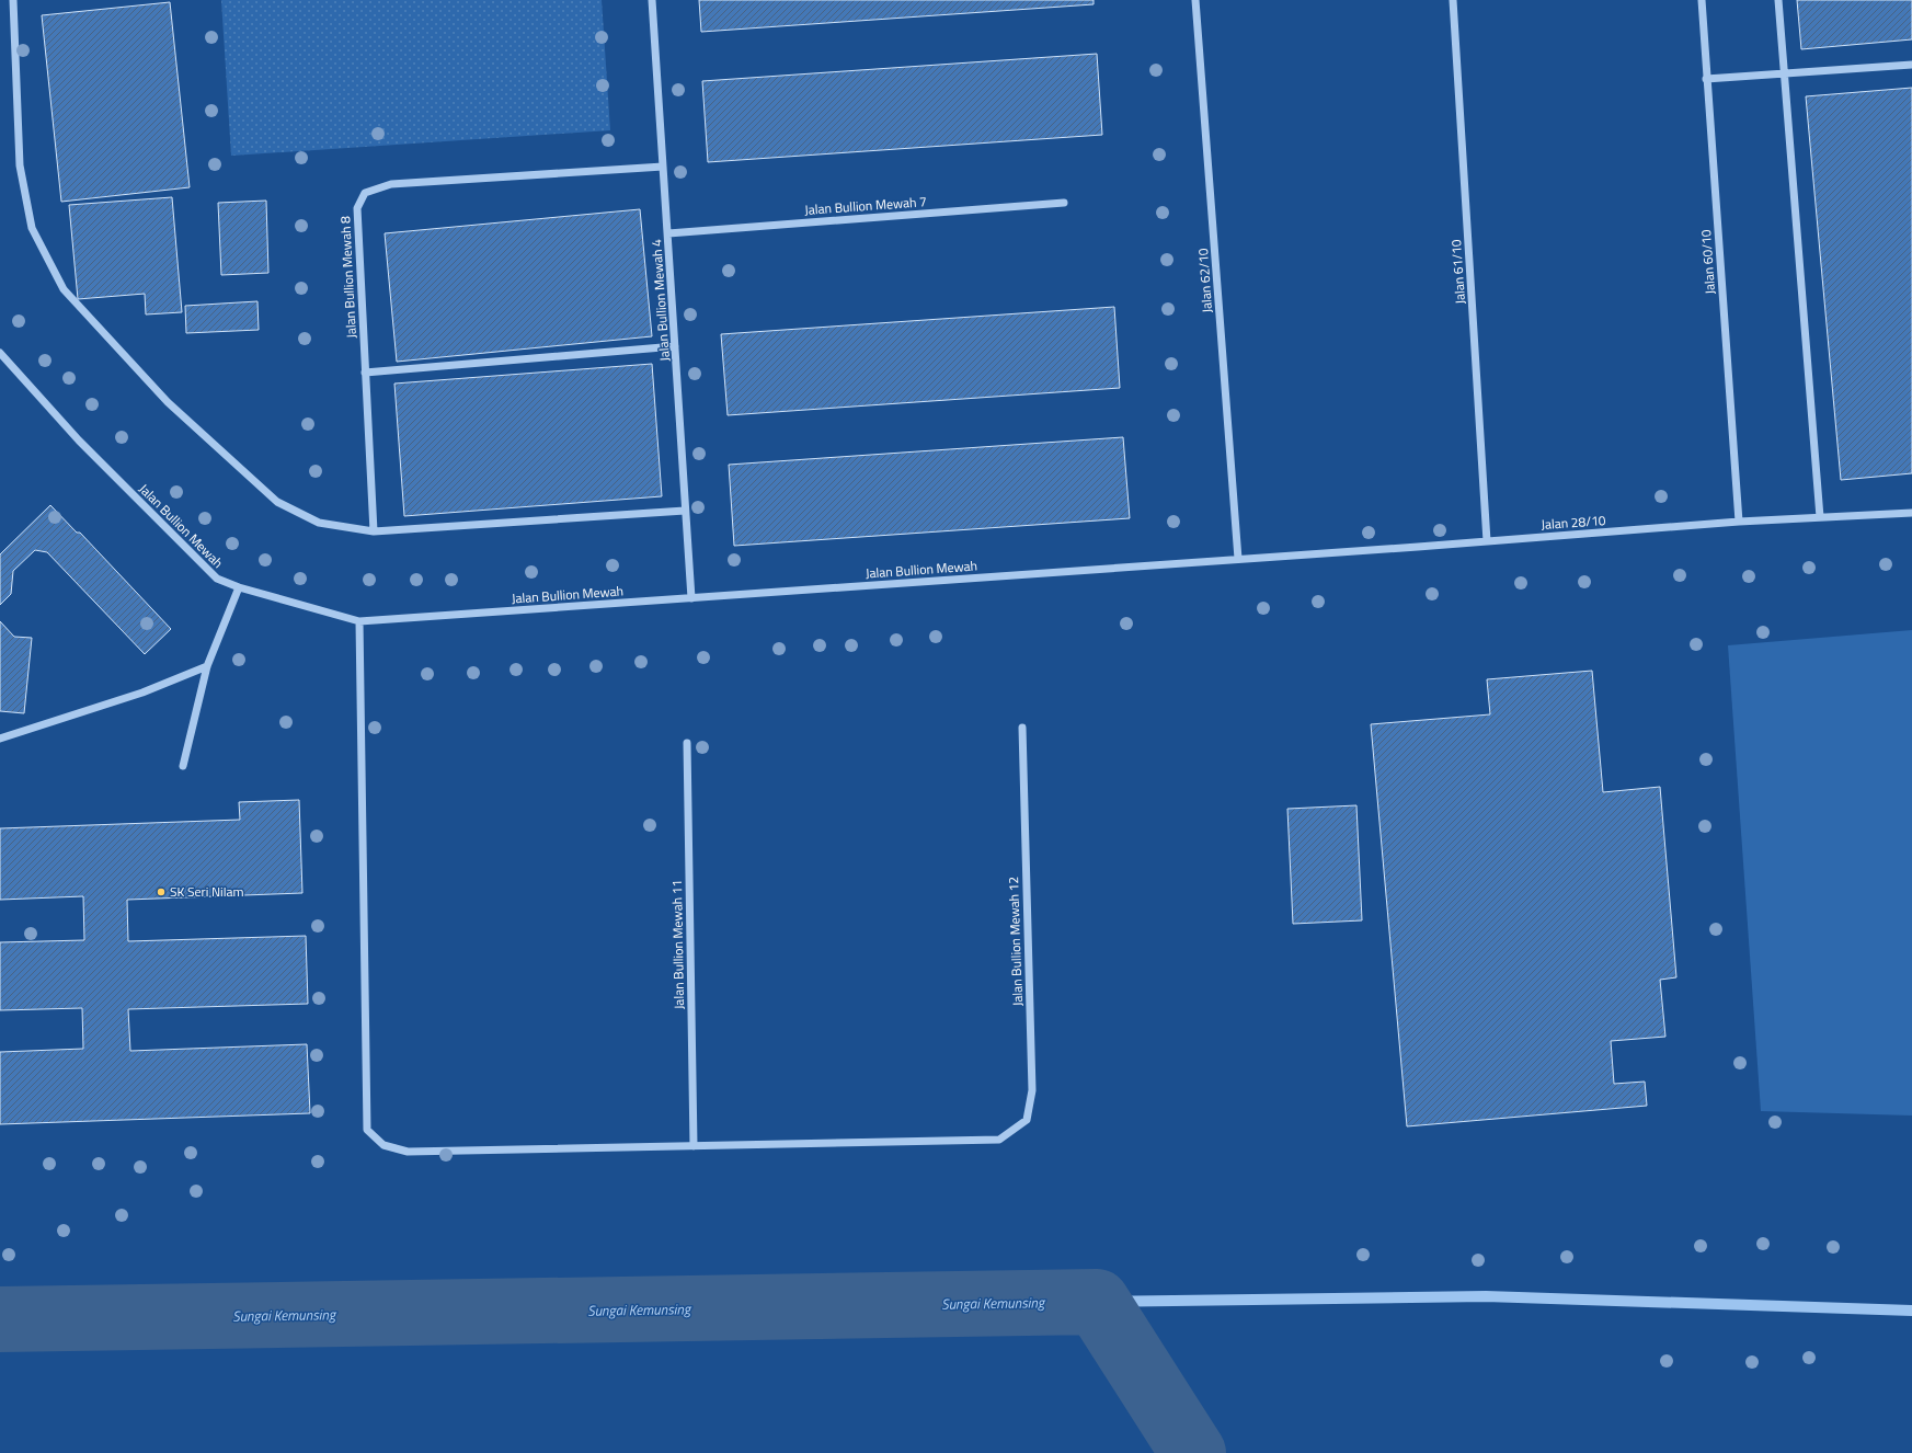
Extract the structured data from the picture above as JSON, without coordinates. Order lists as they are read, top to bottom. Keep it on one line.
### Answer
{"streets":{"street":["Jalan Bullion Mewah 7","Jalan 60/10","Jalan 61/10","Jalan Bullion Mewah 8","Jalan 62/10","Jalan Bullion Mewah 4","Jalan 28/10","Jalan Bullion Mewah","Jalan Bullion Mewah 12","Jalan Bullion Mewah 11"]},"crossings":[["Jalan Bullion Mewah 7","Jalan Bullion Mewah 4"],["Jalan 60/10","Jalan 28/10"],["Jalan 61/10","Jalan 28/10"],["Jalan Bullion Mewah 8","Jalan Bullion Mewah 4"],["Jalan 62/10","Jalan 28/10"],["Jalan 62/10","Jalan Bullion Mewah"],["Jalan Bullion Mewah 4","Jalan Bullion Mewah"],["Jalan 28/10","Jalan Bullion Mewah"],["Jalan Bullion Mewah 12","Jalan Bullion Mewah 11"]],"water":["Sungai Kemunsing"],"places":["SK Seri Nilam"]}
